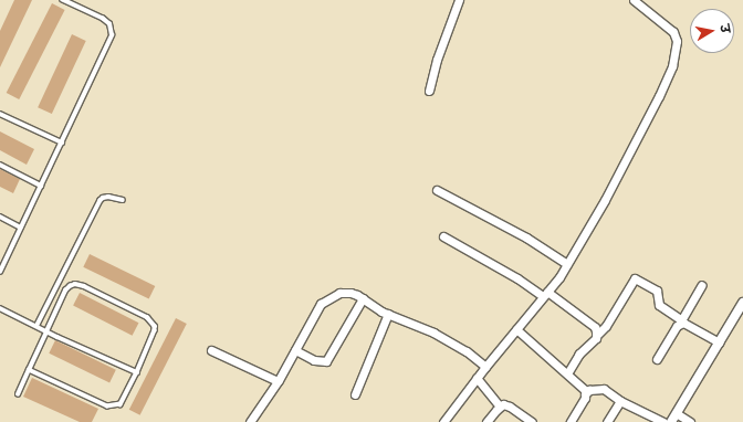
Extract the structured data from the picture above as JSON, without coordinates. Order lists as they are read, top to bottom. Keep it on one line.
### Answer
{"north":"right"}
